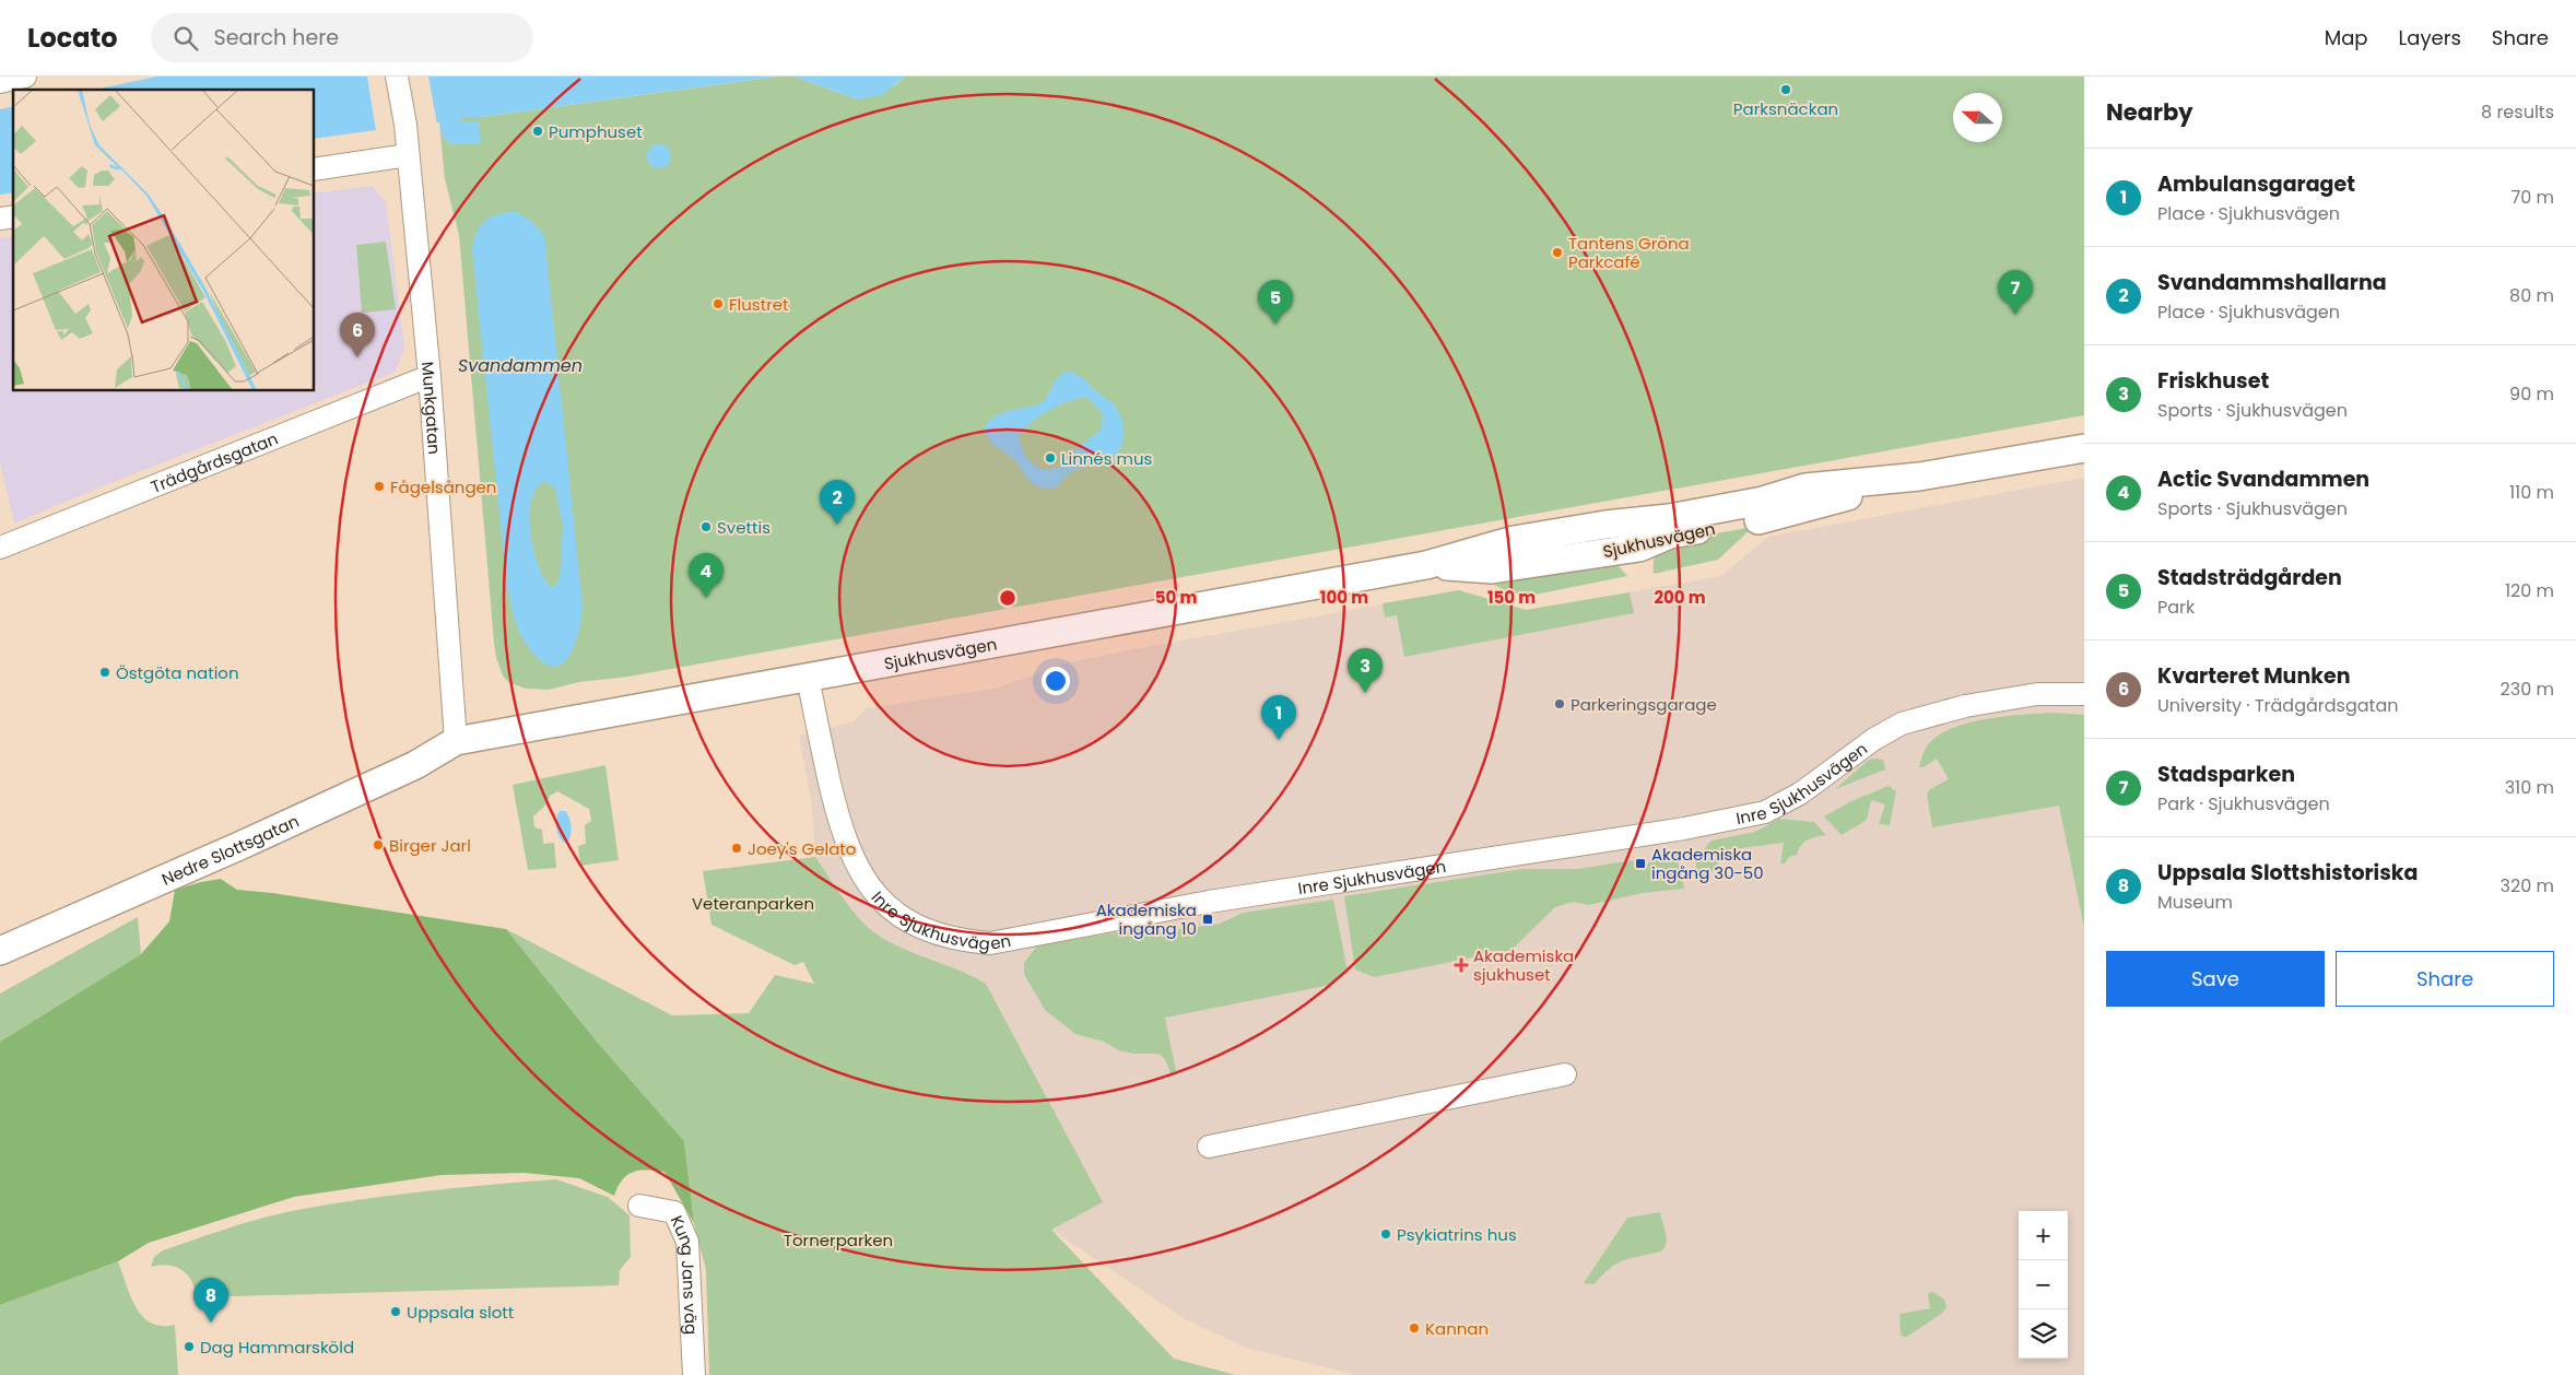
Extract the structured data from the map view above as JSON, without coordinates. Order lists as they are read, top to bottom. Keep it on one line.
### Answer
{"streets":{"street":["Munkgatan","Trädgårdsgatan","Sjukhusvägen","Inre Sjukhusvägen","Nedre Slottsgatan","Kung Jans väg"]},"crossings":[["Munkgatan","Trädgårdsgatan"],["Munkgatan","Sjukhusvägen"],["Munkgatan","Nedre Slottsgatan"],["Sjukhusvägen","Inre Sjukhusvägen"],["Sjukhusvägen","Nedre Slottsgatan"]],"water":["Svandammen"],"parks":["Veteranparken","Tornerparken"],"places":{"other":["Parksnäckan","Pumphuset","Tantens Gröna Parkcafé","Flustret","Linnés mus","Fågelsången","Svettis","Östgöta nation","Parkeringsgarage","Birger Jarl","Joey's Gelato","Psykiatrins hus","Uppsala slott","Kannan","Dag Hammarsköld"],"transit":["Akademiska ingång 30-50","Akademiska ingång 10"],"health":["Akademiska sjukhuset"]},"north":"left","page":{"header":"Locato","search":"Search here","nav":["Map","Layers","Share"],"heading":["Nearby","8 results"],"list":[{"mark":"1","name":"Ambulansgaraget","note":"Place · Sjukhusvägen","value":"70 m"},{"mark":"2","name":"Svandammshallarna","note":"Place · Sjukhusvägen","value":"80 m"},{"mark":"3","name":"Friskhuset","note":"Sports · Sjukhusvägen","value":"90 m"},{"mark":"4","name":"Actic Svandammen","note":"Sports · Sjukhusvägen","value":"110 m"},{"mark":"5","name":"Stadsträdgården","note":"Park","value":"120 m"},{"mark":"6","name":"Kvarteret Munken","note":"University · Trädgårdsgatan","value":"230 m"},{"mark":"7","name":"Stadsparken","note":"Park · Sjukhusvägen","value":"310 m"},{"mark":"8","name":"Uppsala Slottshistoriska","note":"Museum","value":"320 m"}],"pins":["7","5","6","2","4","3","1","8"],"buttons":["Save","Share"],"map_buttons":["+","−"]},"rings":["50 m","100 m","150 m","200 m"]}
